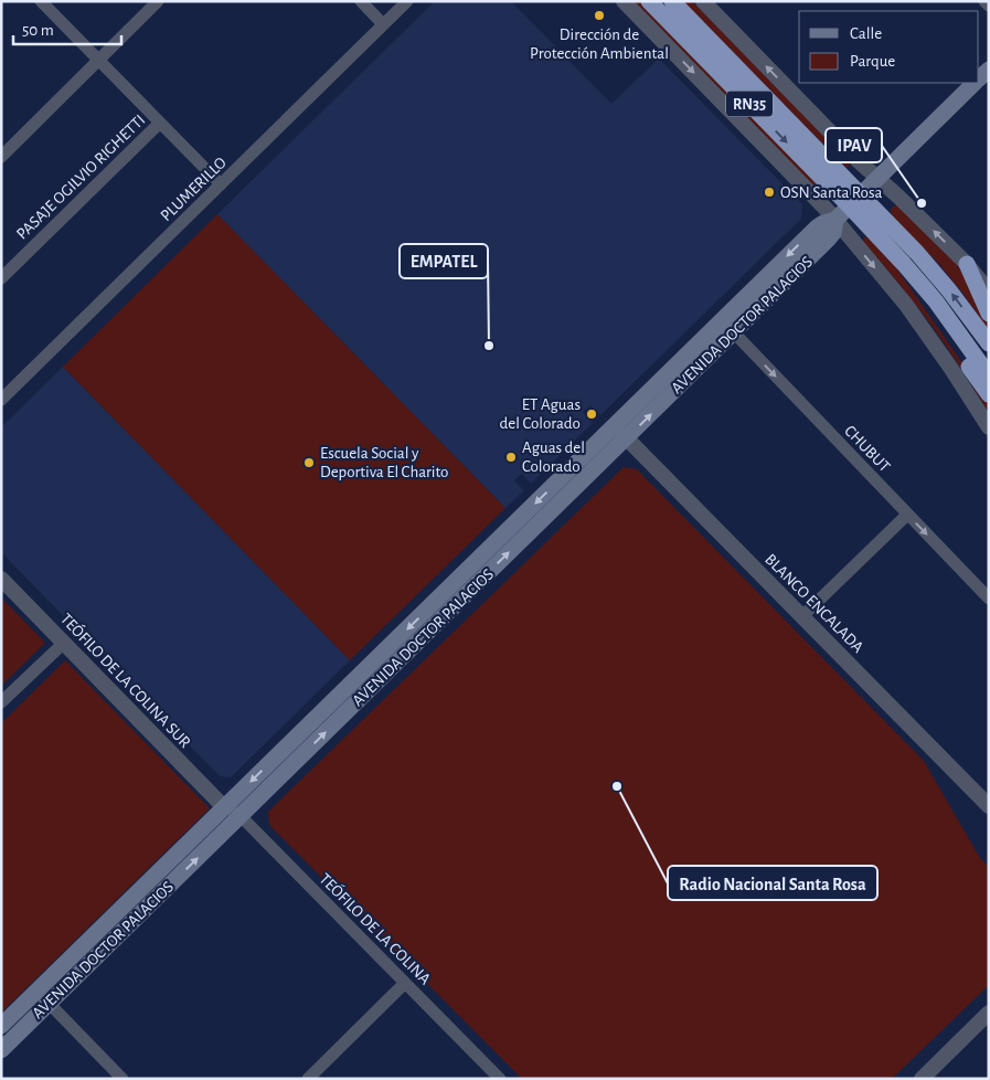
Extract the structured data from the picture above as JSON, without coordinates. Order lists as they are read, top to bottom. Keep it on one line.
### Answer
{"streets":{"highway":["RN35"],"main road":["AVENIDA DOCTOR PALACIOS"],"street":["PASAJE OGILVIO RIGHETTI","PLUMERILLO","CHUBUT","BLANCO ENCALADA","TEÓFILO DE LA COLINA SUR","TEÓFILO DE LA COLINA"]},"crossings":[["RN35","AVENIDA DOCTOR PALACIOS"],["AVENIDA DOCTOR PALACIOS","CHUBUT"],["AVENIDA DOCTOR PALACIOS","BLANCO ENCALADA"],["AVENIDA DOCTOR PALACIOS","TEÓFILO DE LA COLINA SUR"],["AVENIDA DOCTOR PALACIOS","TEÓFILO DE LA COLINA"],["TEÓFILO DE LA COLINA SUR","TEÓFILO DE LA COLINA"]],"one_way":["CHUBUT"],"places":["Dirección de Protección Ambiental","OSN Santa Rosa","IPAV","EMPATEL","ET Aguas del Colorado","Aguas del Colorado","Escuela Social y Deportiva El Charito","Radio Nacional Santa Rosa"],"legend":["Calle","Parque"],"scale_bar":"50 m"}
